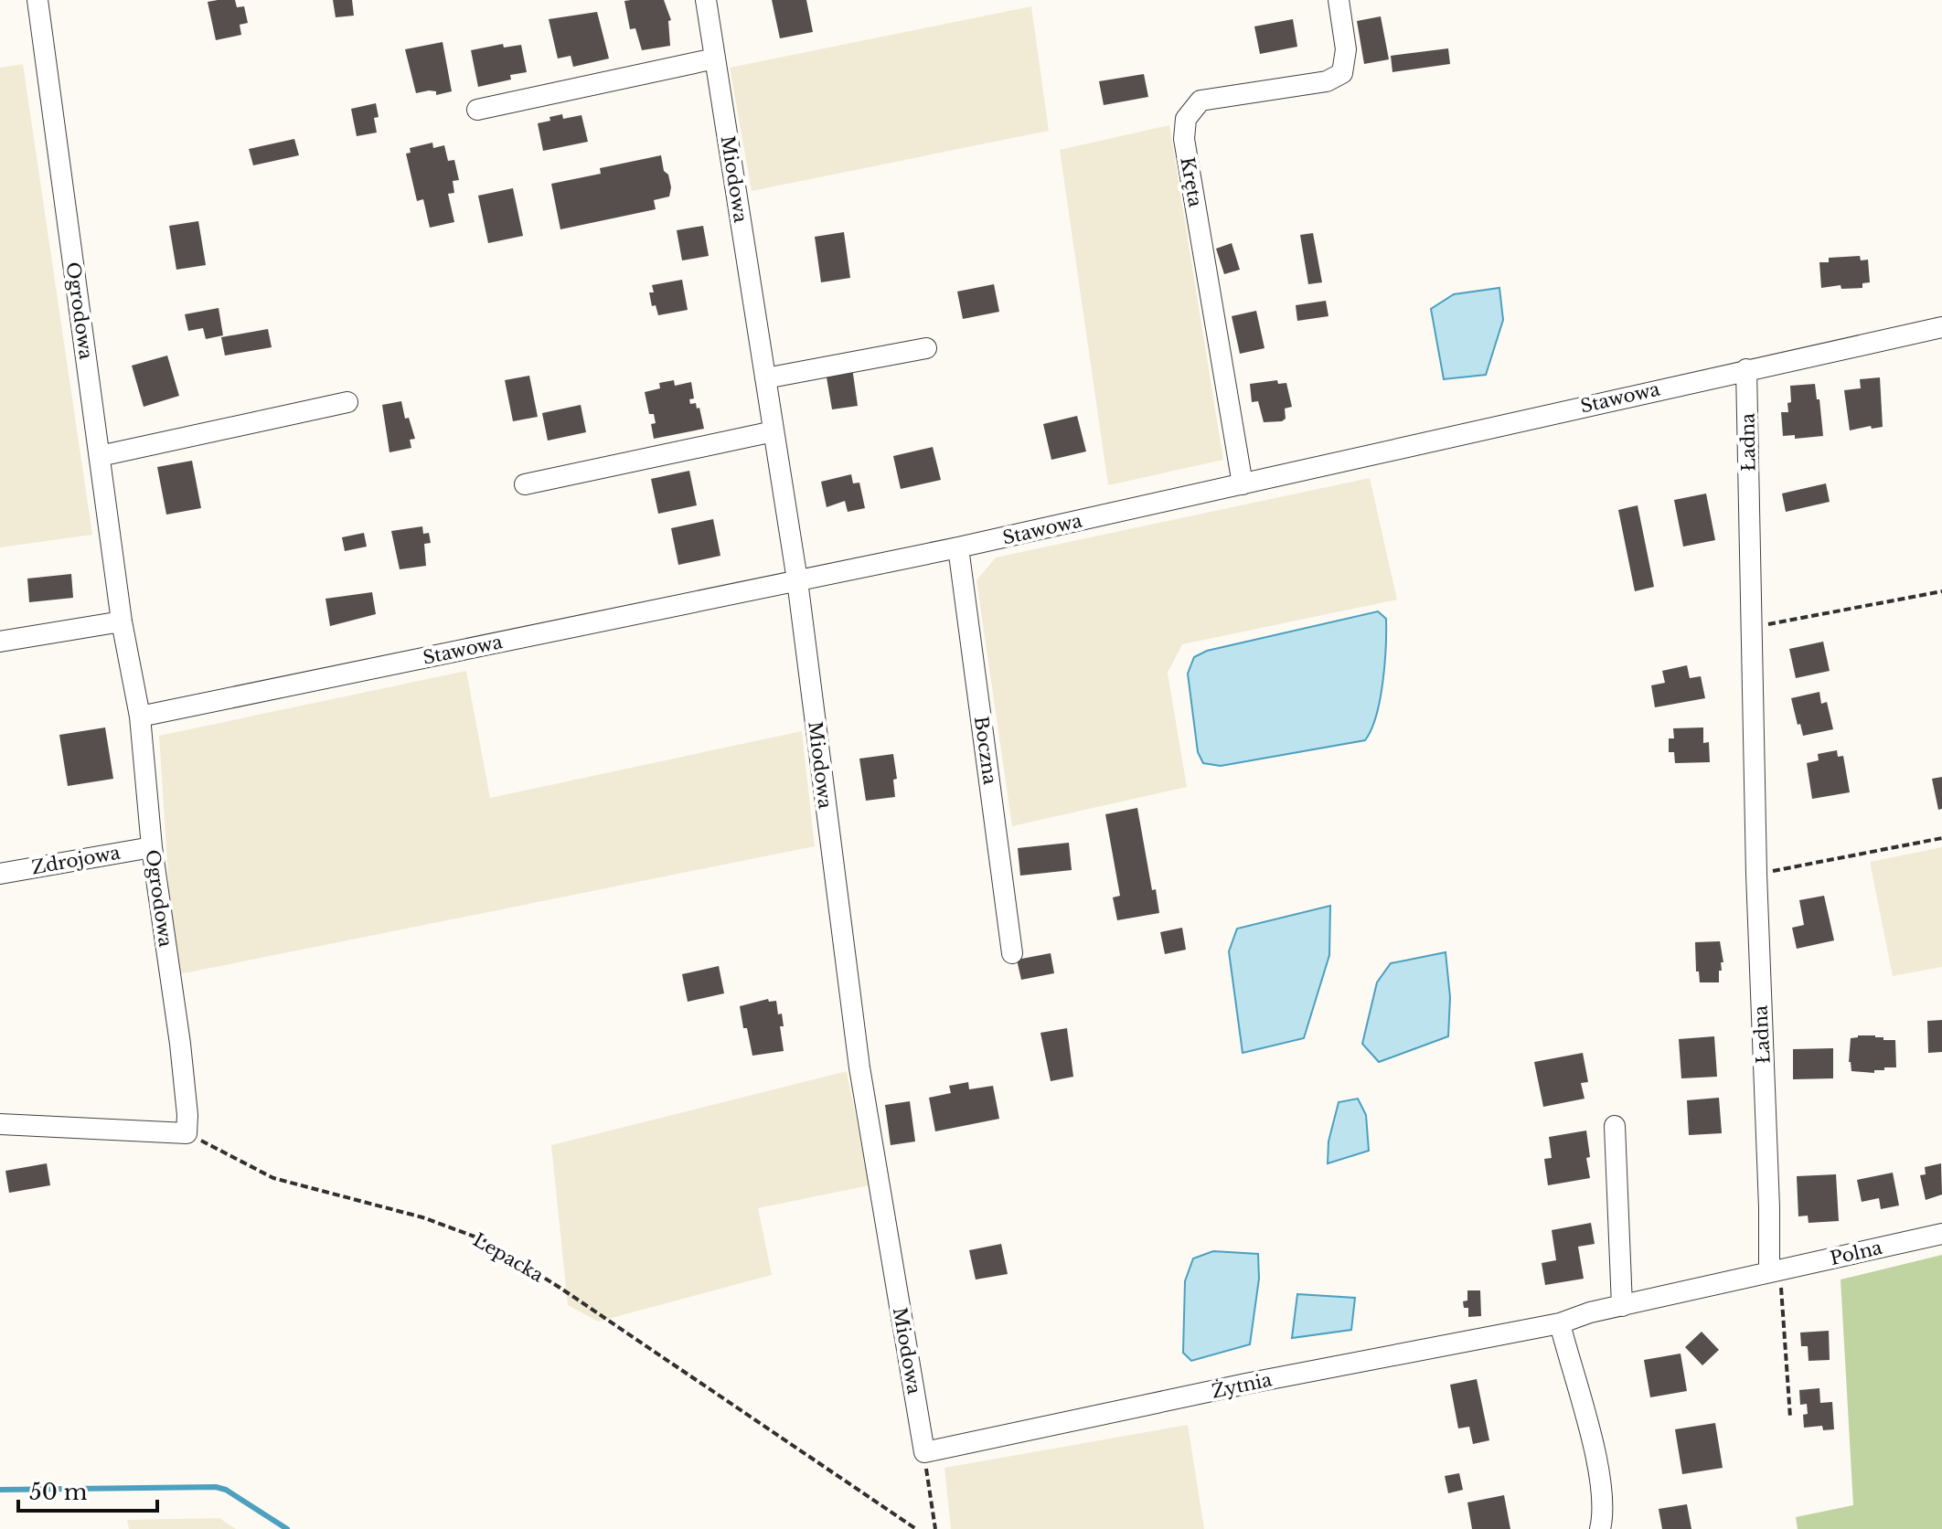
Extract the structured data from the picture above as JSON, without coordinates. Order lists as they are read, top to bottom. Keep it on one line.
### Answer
{"streets":{"street":["Miodowa","Kręta","Ogrodowa","Stawowa","Ładna","Boczna","Zdrojowa","Polna","Żytnia"],"path":["Lepacka"]},"crossings":[["Miodowa","Stawowa"],["Miodowa","Żytnia"],["Kręta","Stawowa"],["Ogrodowa","Stawowa"],["Ogrodowa","Zdrojowa"],["Ogrodowa","Lepacka"],["Stawowa","Ładna"],["Stawowa","Boczna"],["Ładna","Polna"]],"scale_bar":"50 m"}
